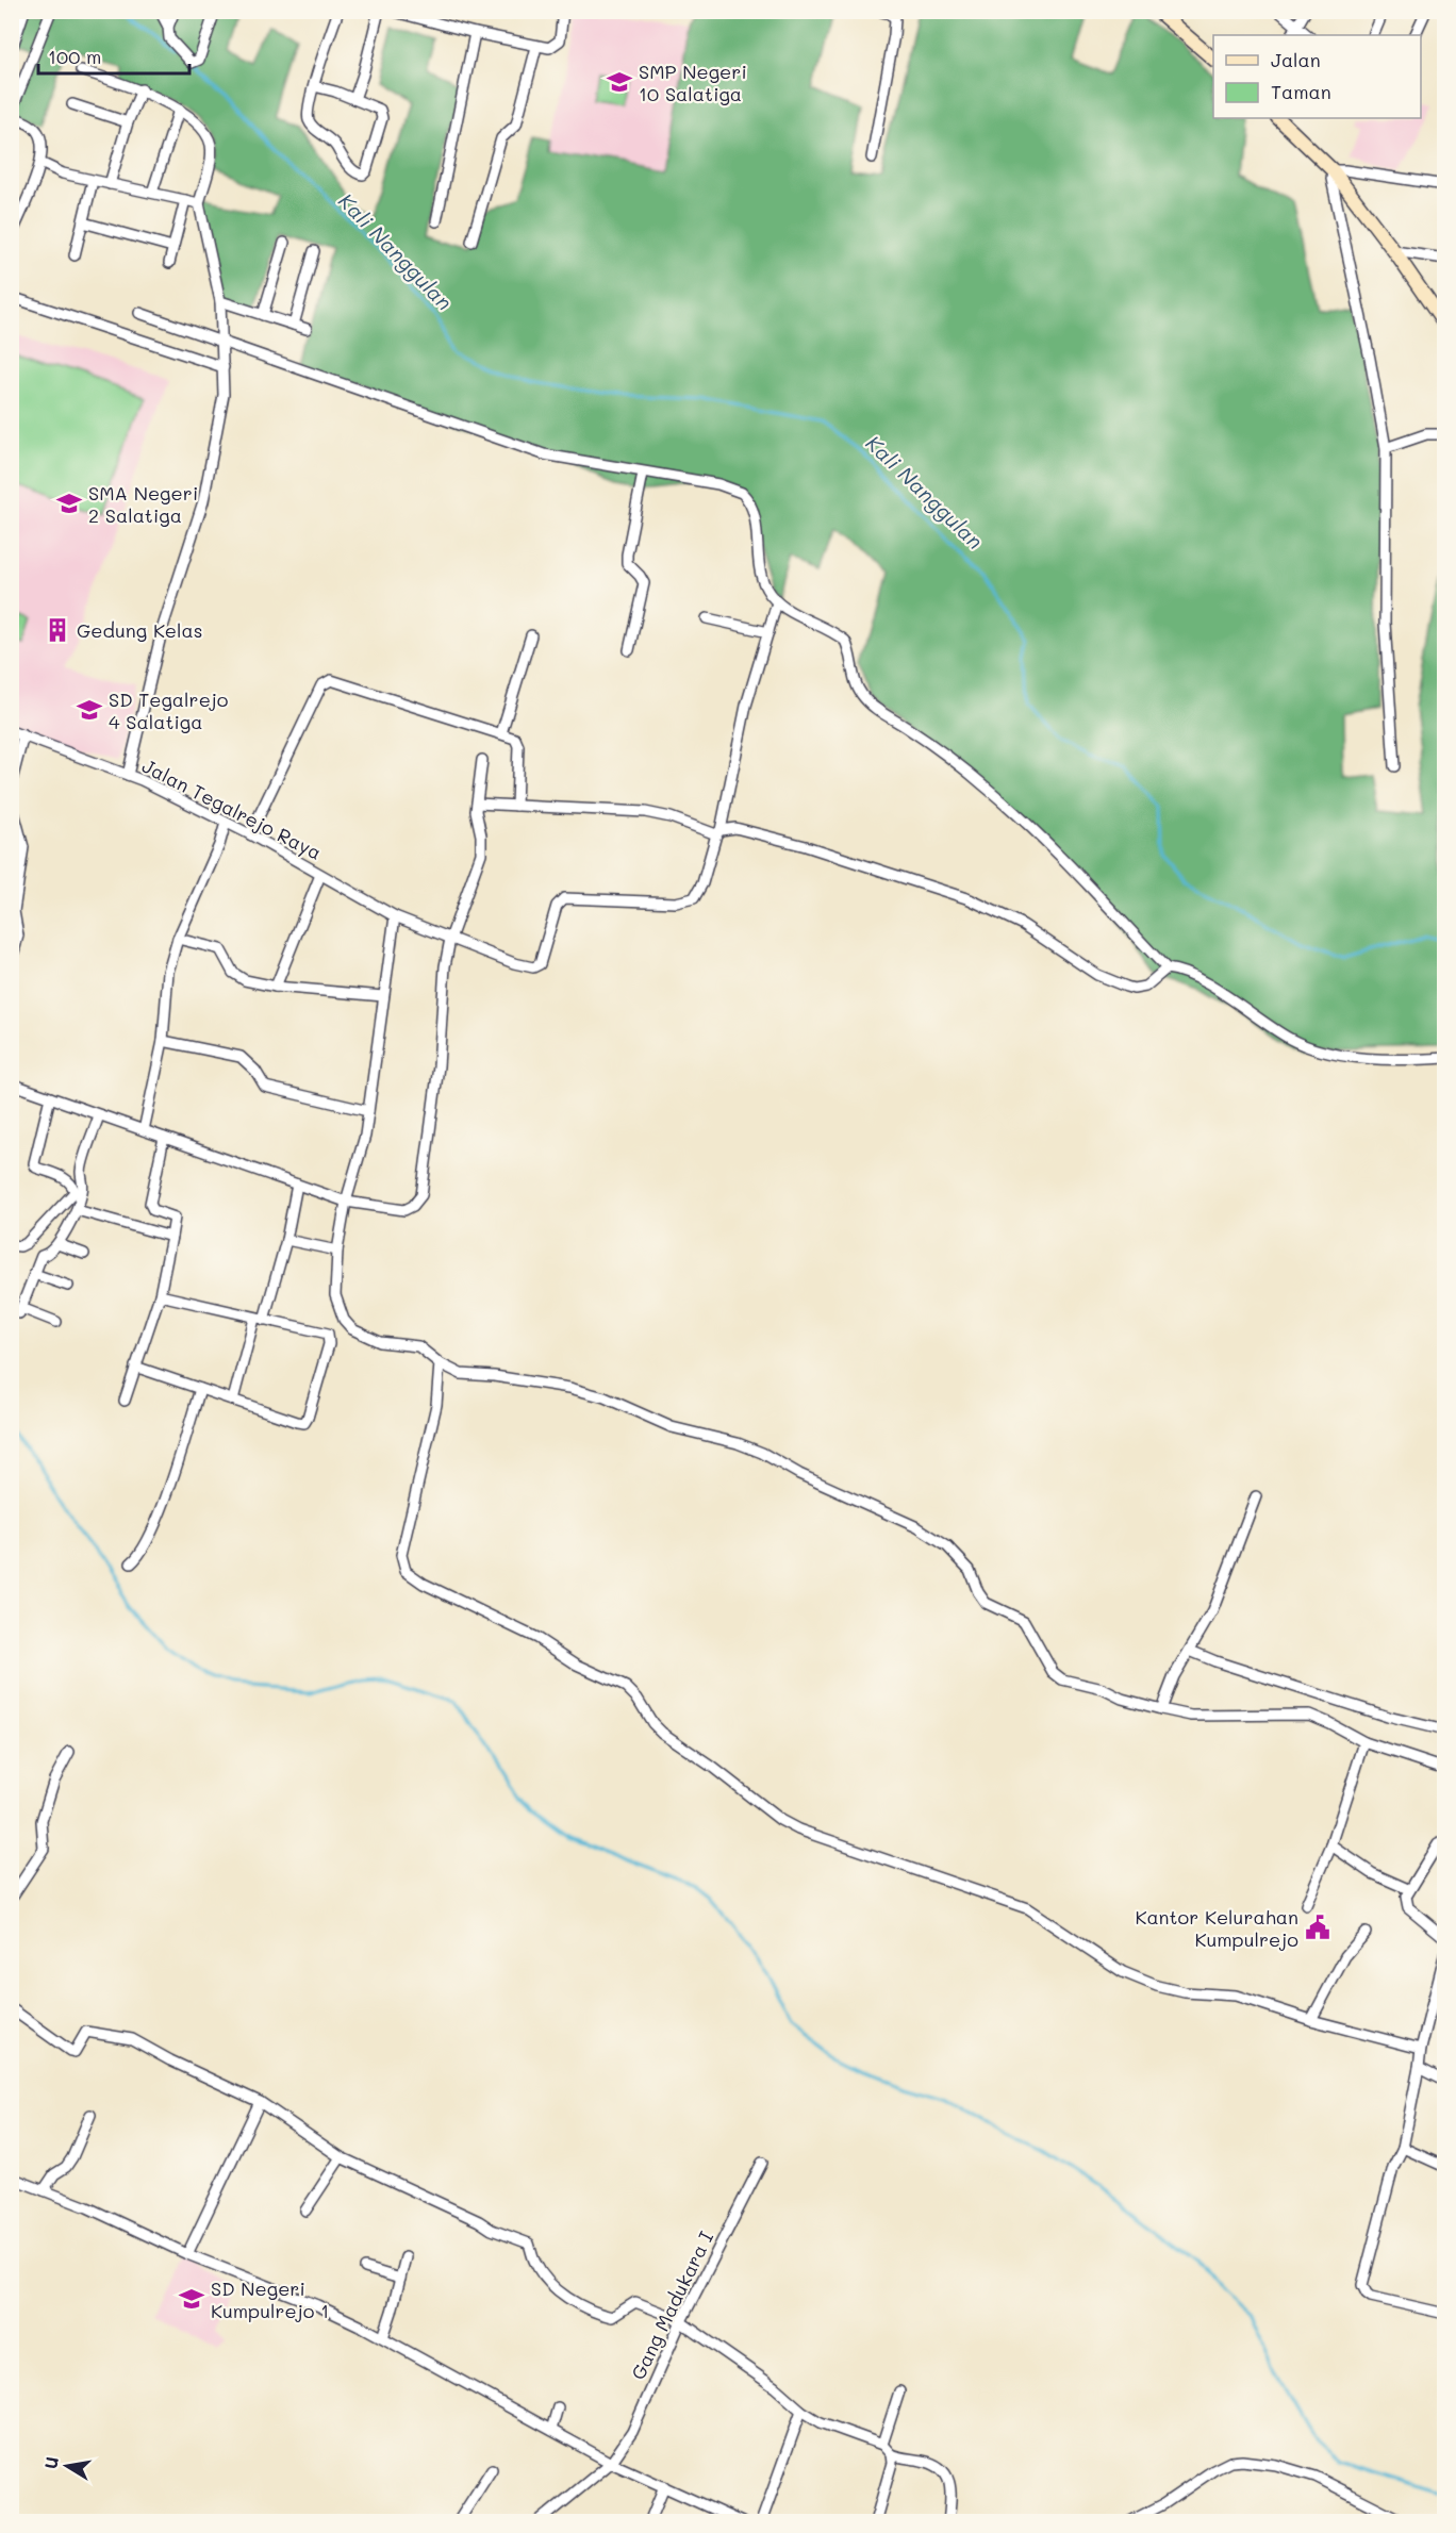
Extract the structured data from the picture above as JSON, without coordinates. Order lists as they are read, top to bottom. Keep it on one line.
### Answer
{"streets":{"street":["Jalan Tegalrejo Raya","Gang Madukara I"]},"water":["Kali Nanggulan"],"places":{"school or university":["SMP Negeri 10 Salatiga","SMA Negeri 2 Salatiga","SD Tegalrejo 4 Salatiga","SD Negeri Kumpulrejo 1"],"building":["Gedung Kelas"],"public building":["Kantor Kelurahan Kumpulrejo"]},"legend":["Jalan","Taman"],"scale_bar":"100 m","north":"left"}
